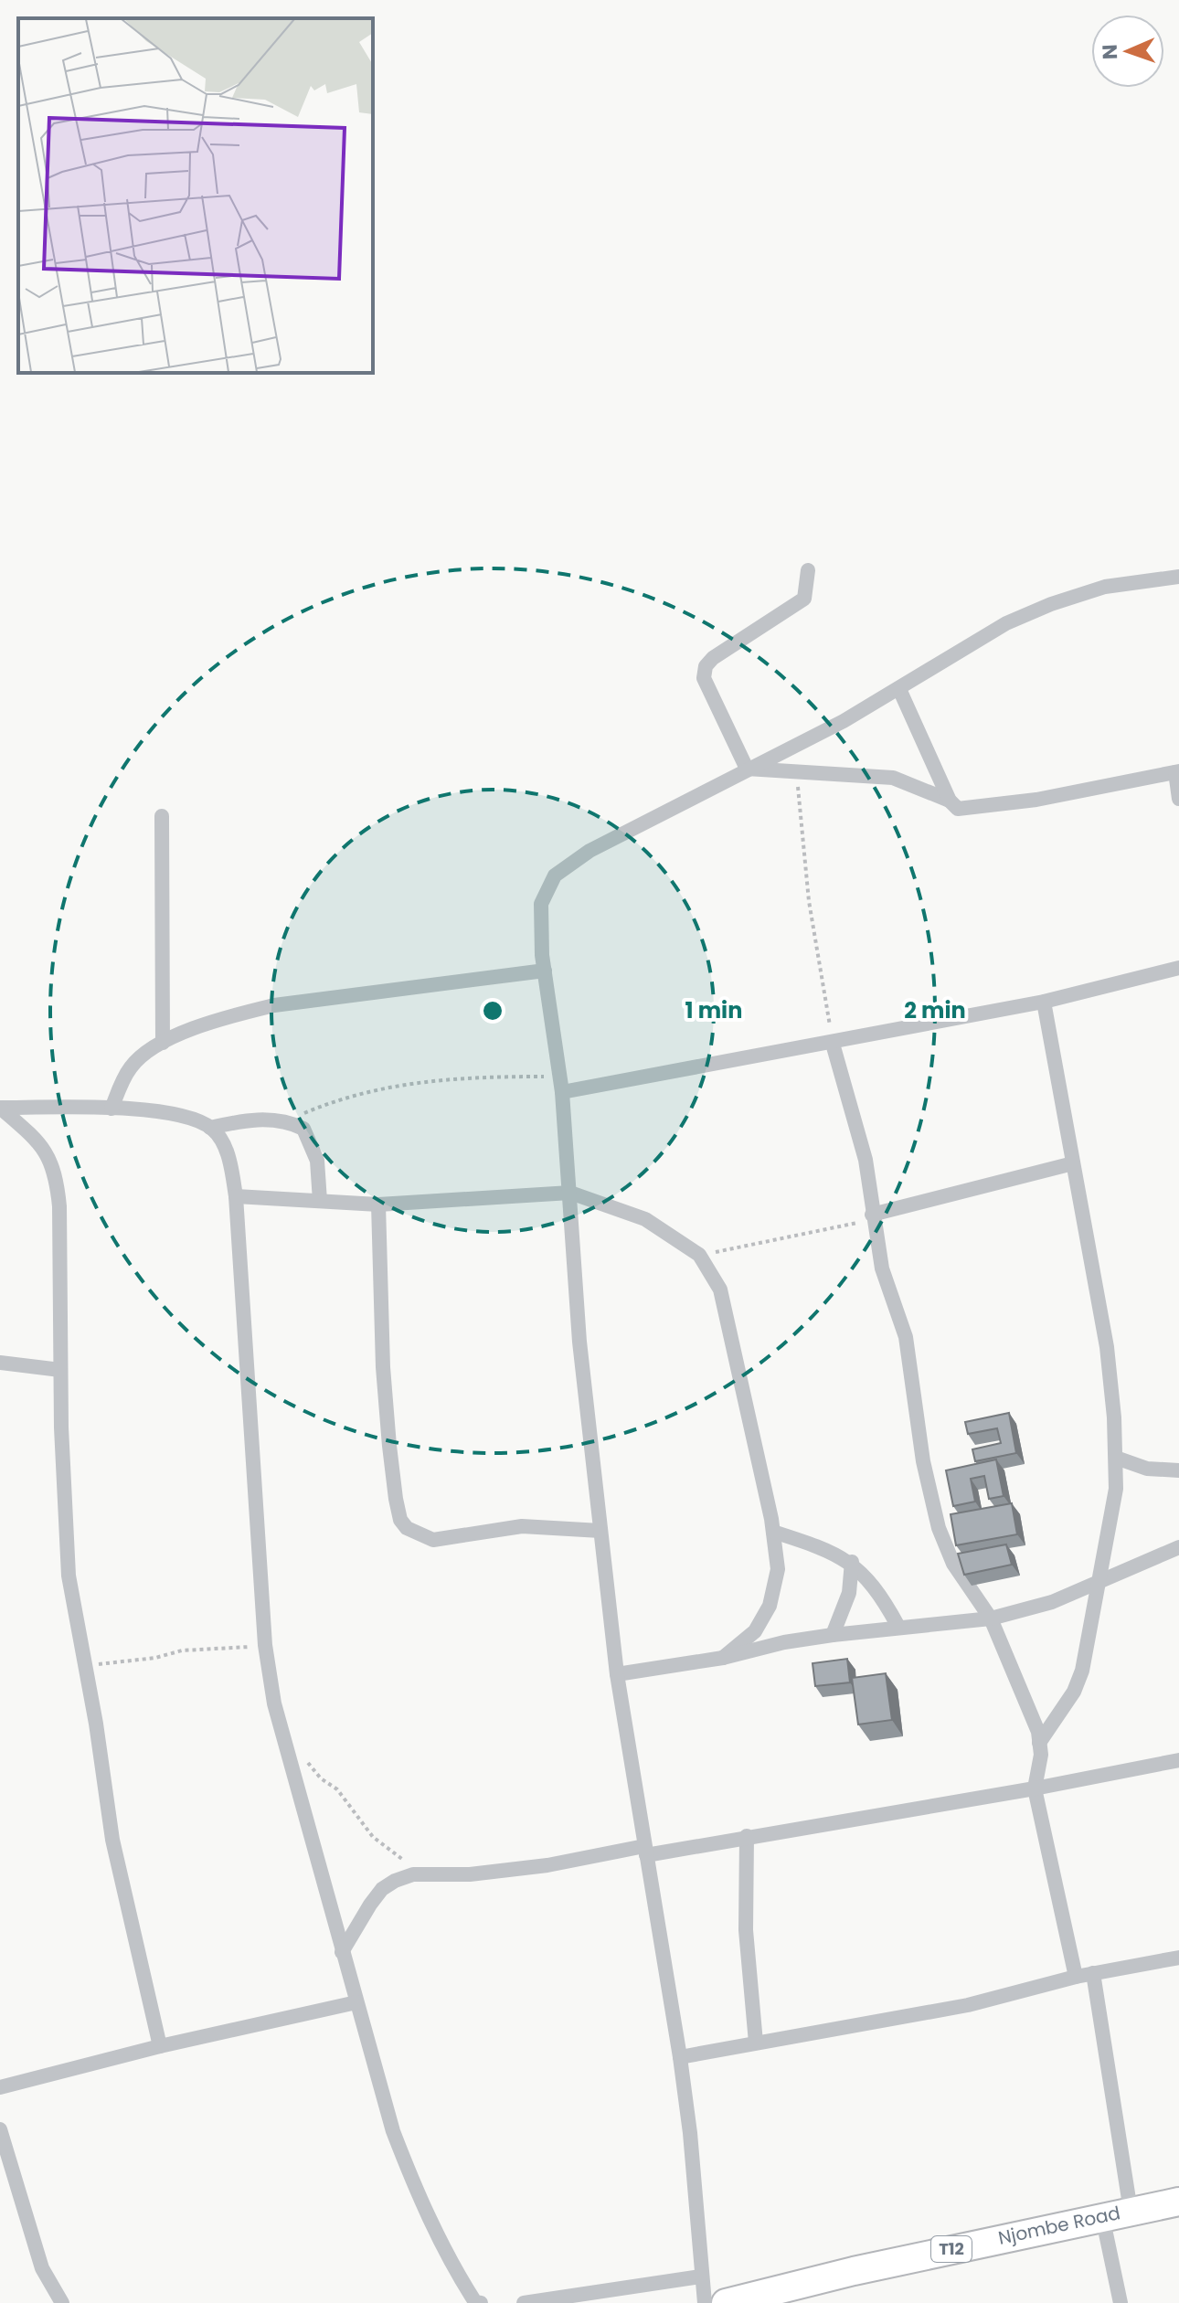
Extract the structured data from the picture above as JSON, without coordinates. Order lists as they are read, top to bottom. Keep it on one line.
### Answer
{"streets":{"highway":["Njombe Road","T12"]},"north":"left","rings":["1 min","2 min"]}
